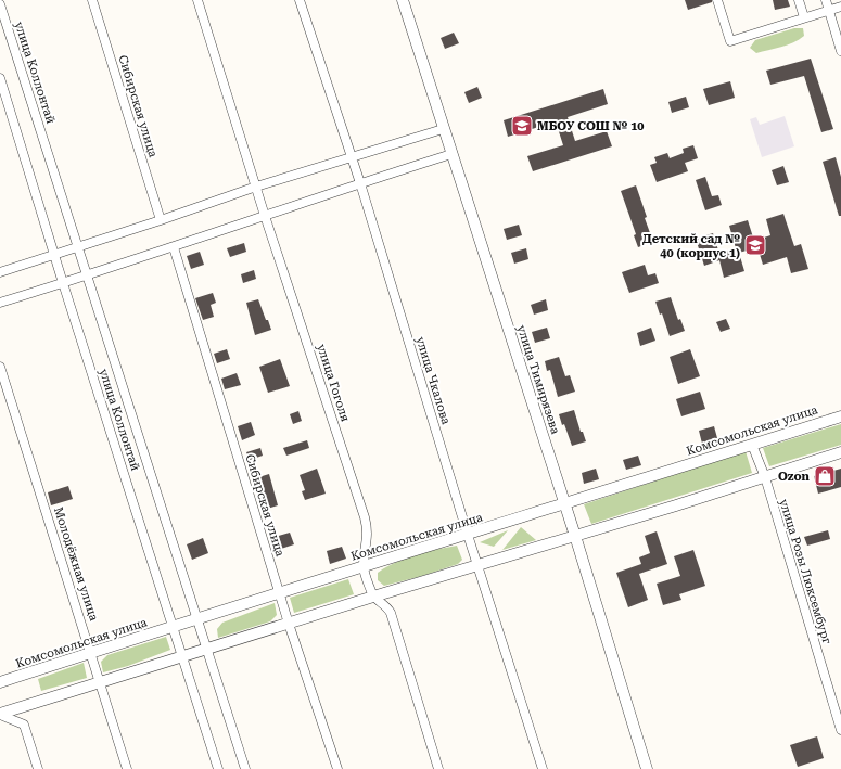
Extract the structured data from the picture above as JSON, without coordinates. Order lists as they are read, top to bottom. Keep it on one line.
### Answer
{"streets":{"street":["улица Коллонтай","Сибирская улица","улица Тимирязева","улица Чкалова","улица Гоголя","Комсомольская улица","Молодёжная улица","улица Розы Люксембург"]},"crossings":[["улица Коллонтай","Комсомольская улица"],["Сибирская улица","Комсомольская улица"],["улица Тимирязева","Комсомольская улица"],["улица Чкалова","Комсомольская улица"],["улица Гоголя","Комсомольская улица"],["Комсомольская улица","Молодёжная улица"],["Комсомольская улица","улица Розы Люксембург"]],"places":{"school or university":["МБОУ СОШ № 10","Детский сад № 40 (корпус 1)"],"shop":["Ozon"]}}
